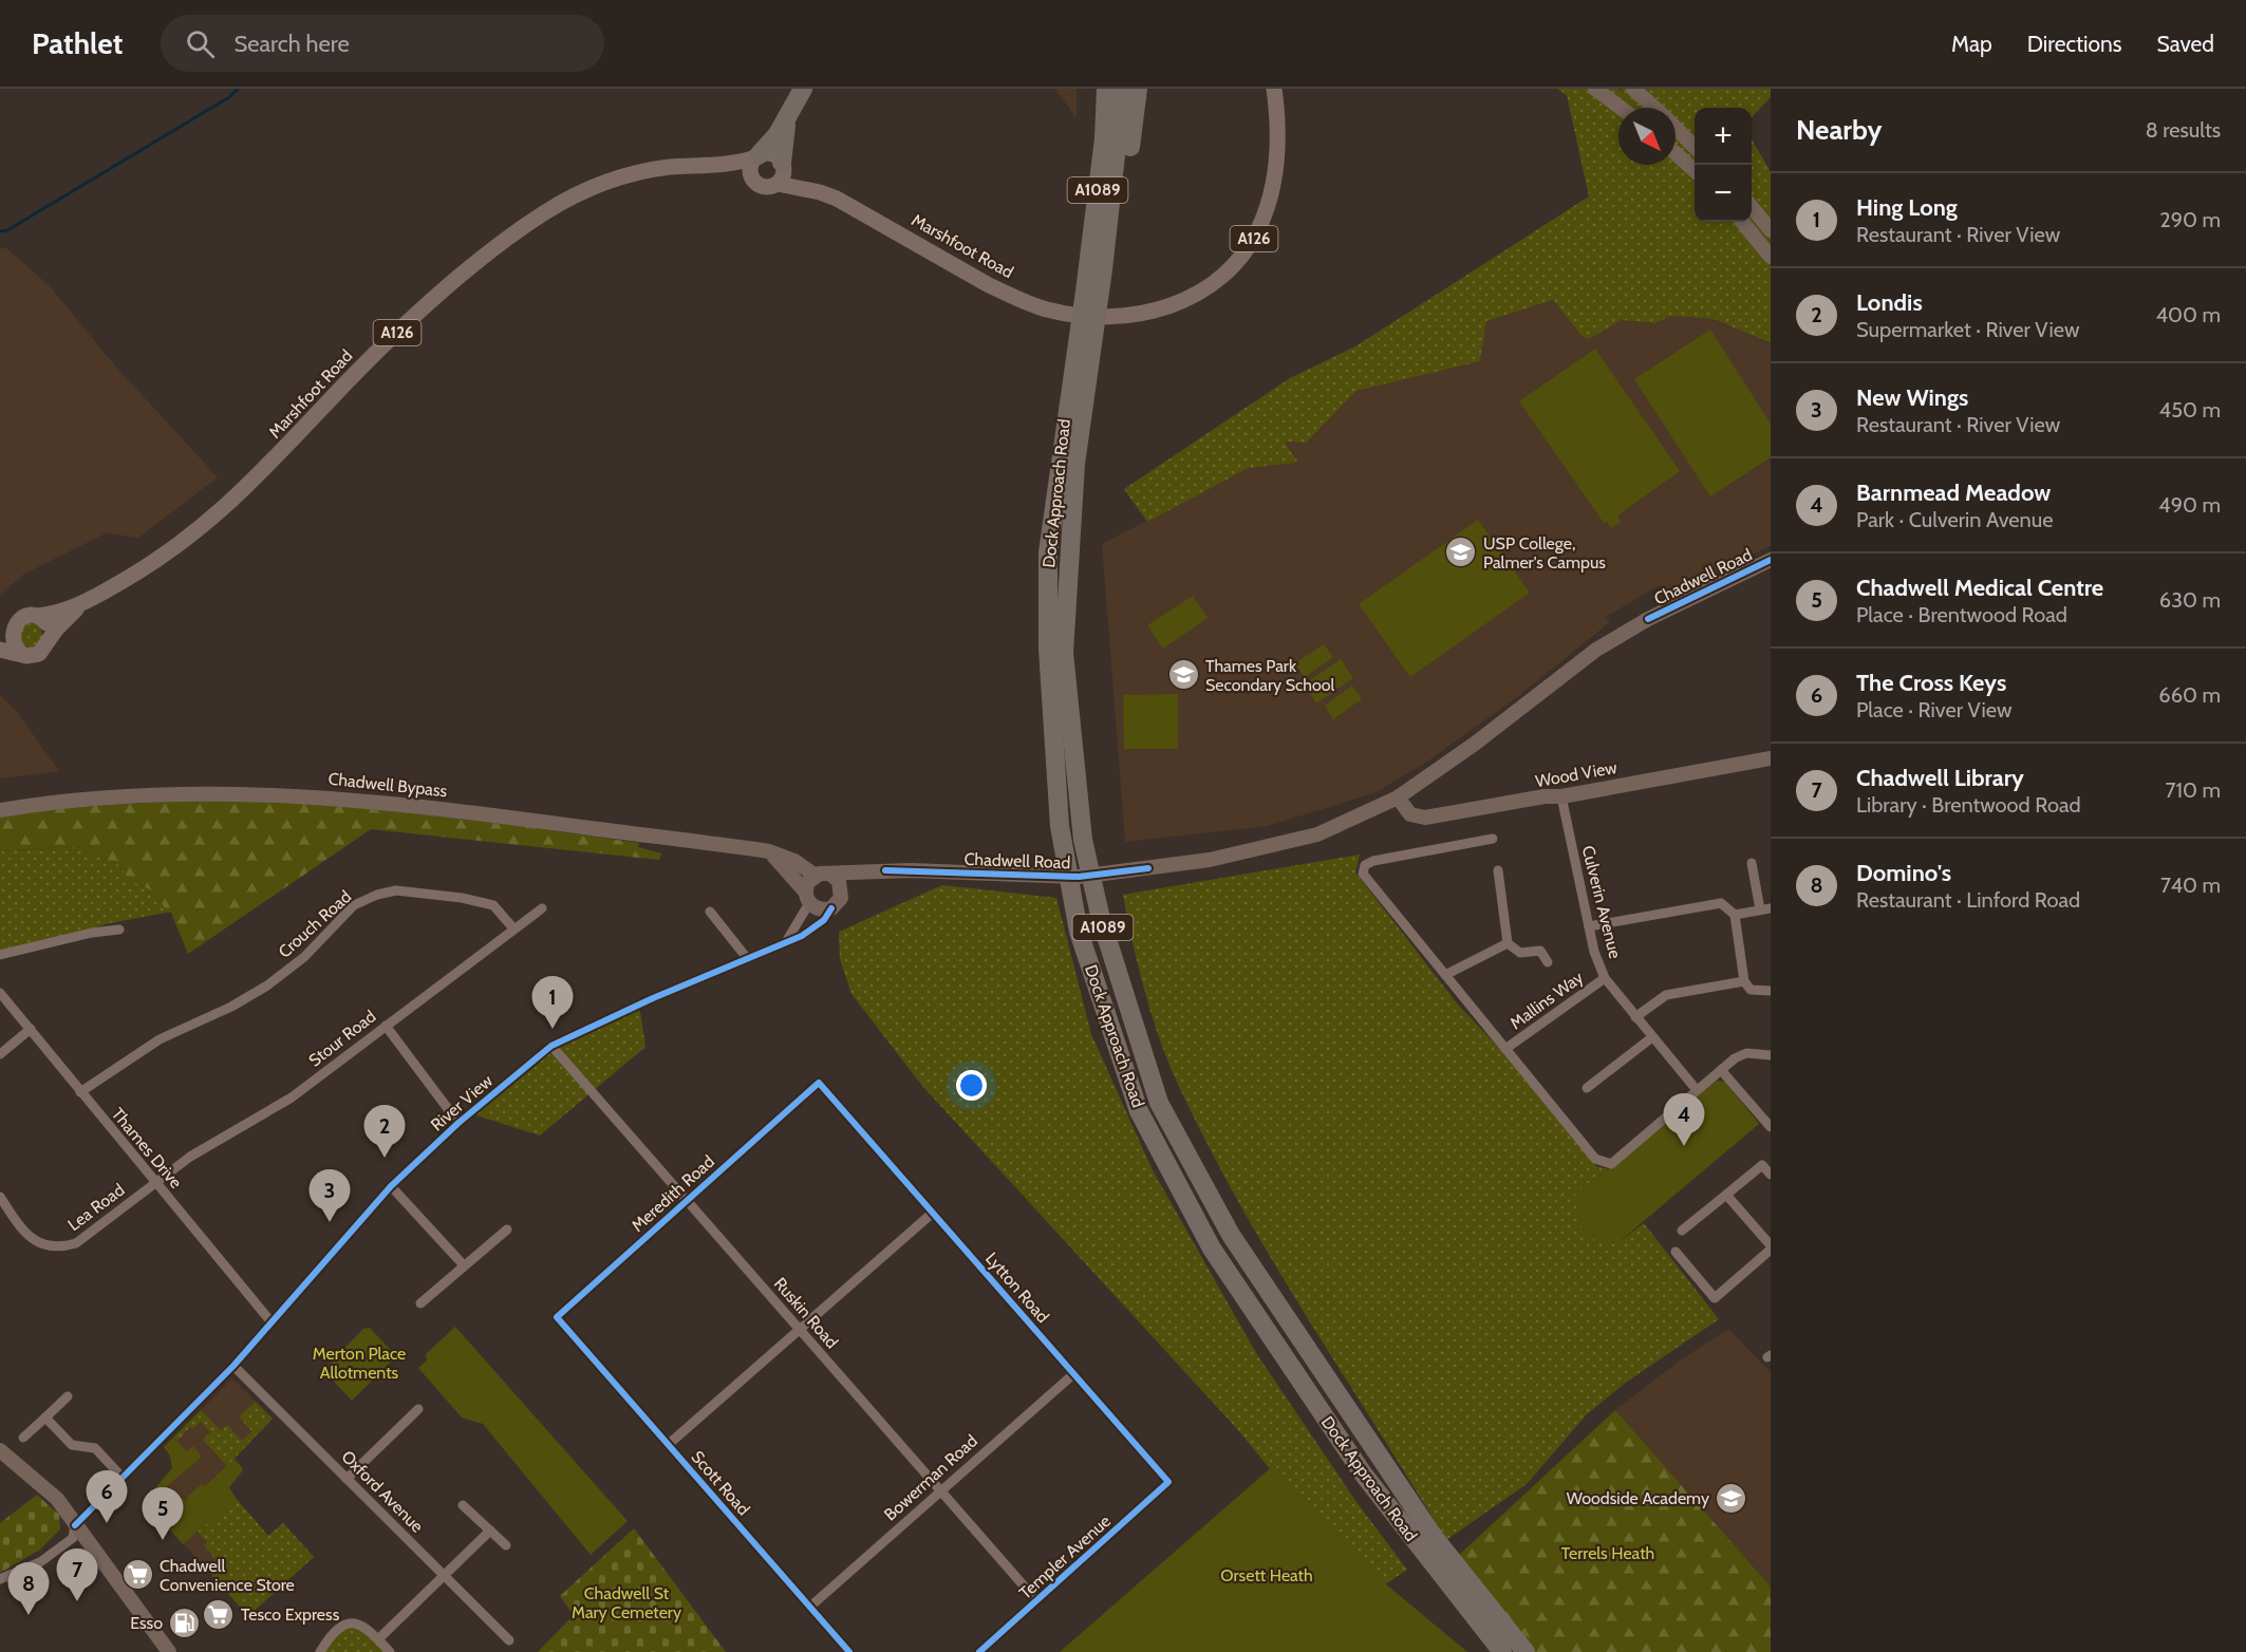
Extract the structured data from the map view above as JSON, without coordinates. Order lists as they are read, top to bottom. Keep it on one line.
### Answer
{"streets":{"highway":["A1089","Dock Approach Road"],"main road":["A126","Marshfoot Road","Chadwell Road","Wood View","Chadwell Bypass"],"street":["Culverin Avenue","Crouch Road","Mallins Way","Stour Road","River View","Thames Drive","Meredith Road","Lea Road","Lytton Road","Ruskin Road","Bowerman Road","Scott Road","Oxford Avenue","Templer Avenue"]},"crossings":[["Chadwell Road","Wood View"],["Chadwell Road","Chadwell Bypass"],["Chadwell Road","River View"],["Wood View","Culverin Avenue"],["Chadwell Bypass","River View"],["Culverin Avenue","Mallins Way"],["Crouch Road","Stour Road"],["Crouch Road","Thames Drive"],["Stour Road","Thames Drive"],["Stour Road","Lea Road"],["River View","Thames Drive"],["River View","Ruskin Road"],["River View","Oxford Avenue"],["Thames Drive","Lea Road"],["Meredith Road","Lytton Road"],["Meredith Road","Ruskin Road"],["Meredith Road","Scott Road"],["Lytton Road","Bowerman Road"],["Lytton Road","Templer Avenue"],["Ruskin Road","Bowerman Road"],["Ruskin Road","Templer Avenue"],["Bowerman Road","Scott Road"]],"parks":["Merton Place Allotments","Terrels Heath","Orsett Heath","Chadwell St Mary Cemetery"],"places":{"school or university":["USP College, Palmer's Campus","Thames Park Secondary School","Woodside Academy"],"supermarket":["Chadwell Convenience Store","Tesco Express"],"fuel station":["Esso"]},"north":"bottom right","page":{"header":"Pathlet","search":"Search here","nav":["Map","Directions","Saved"],"heading":["Nearby","8 results"],"map_buttons":["+","−"],"list":[{"mark":"1","name":"Hing Long","note":"Restaurant · River View","value":"290 m"},{"mark":"2","name":"Londis","note":"Supermarket · River View","value":"400 m"},{"mark":"3","name":"New Wings","note":"Restaurant · River View","value":"450 m"},{"mark":"4","name":"Barnmead Meadow","note":"Park · Culverin Avenue","value":"490 m"},{"mark":"5","name":"Chadwell Medical Centre","note":"Place · Brentwood Road","value":"630 m"},{"mark":"6","name":"The Cross Keys","note":"Place · River View","value":"660 m"},{"mark":"7","name":"Chadwell Library","note":"Library · Brentwood Road","value":"710 m"},{"mark":"8","name":"Domino's","note":"Restaurant · Linford Road","value":"740 m"}],"pins":["1","4","2","3","6","5","7","8"]}}
